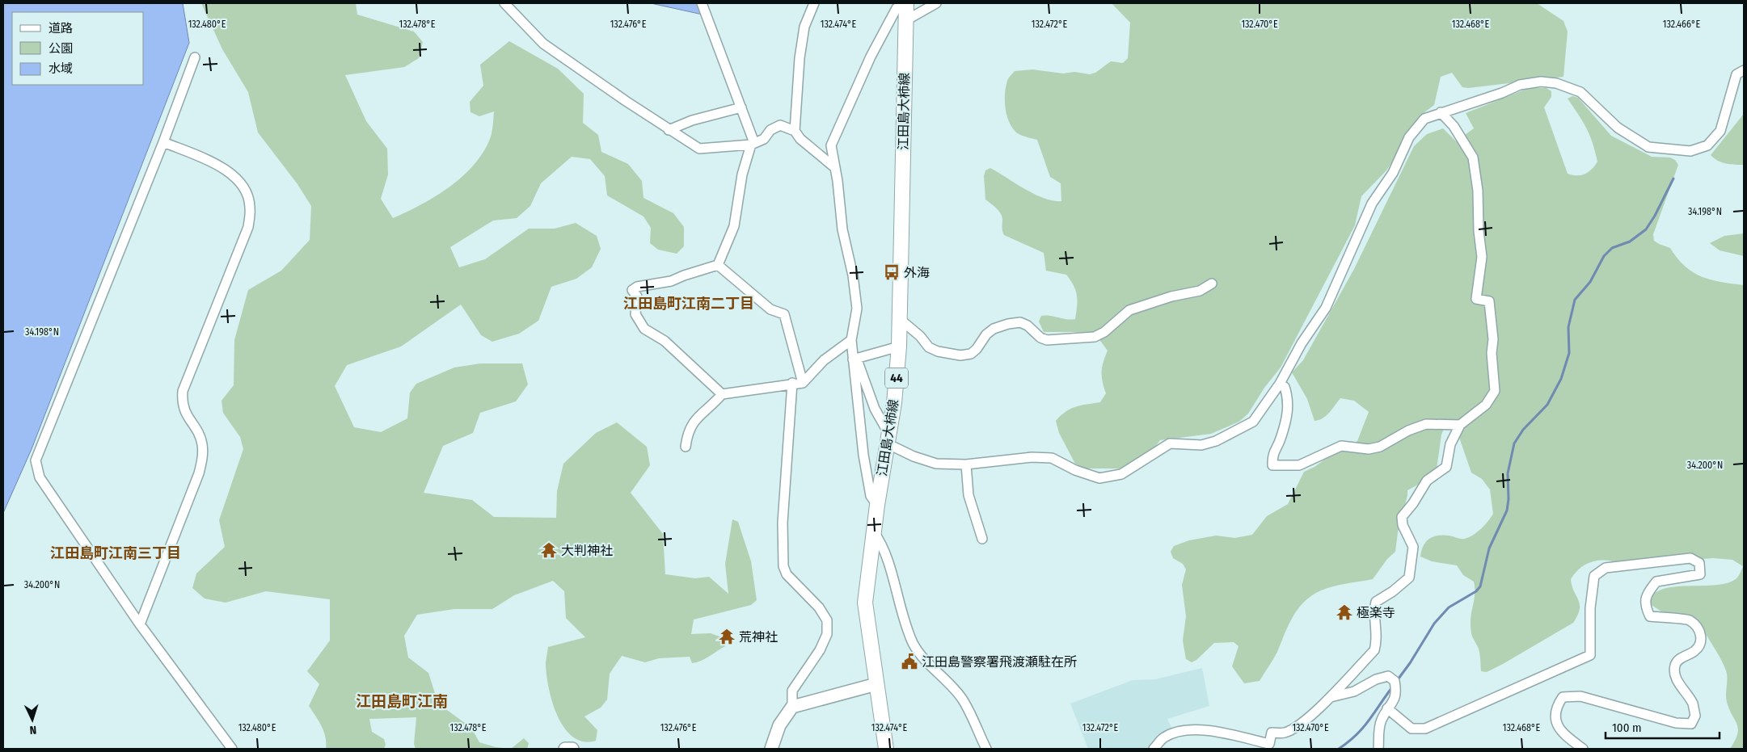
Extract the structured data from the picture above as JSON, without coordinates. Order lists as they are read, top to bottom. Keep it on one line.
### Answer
{"streets":{"main road":["江田島大柿線","44"]},"districts":["江田島町江南二丁目","江田島町江南三丁目","江田島町江南"],"places":{"bus stop":["外海"],"temple":["大判神社","極楽寺","荒神社"],"public building":["江田島警察署飛渡瀬駐在所"]},"legend":["道路","公園","水域"],"scale_bar":"100 m","north":"bottom","coordinates":["132.472°E","132.470°E","132.468°E","132.466°E","132.480°E","132.478°E","132.476°E","132.474°E","34.198°N","34.200°N"]}
